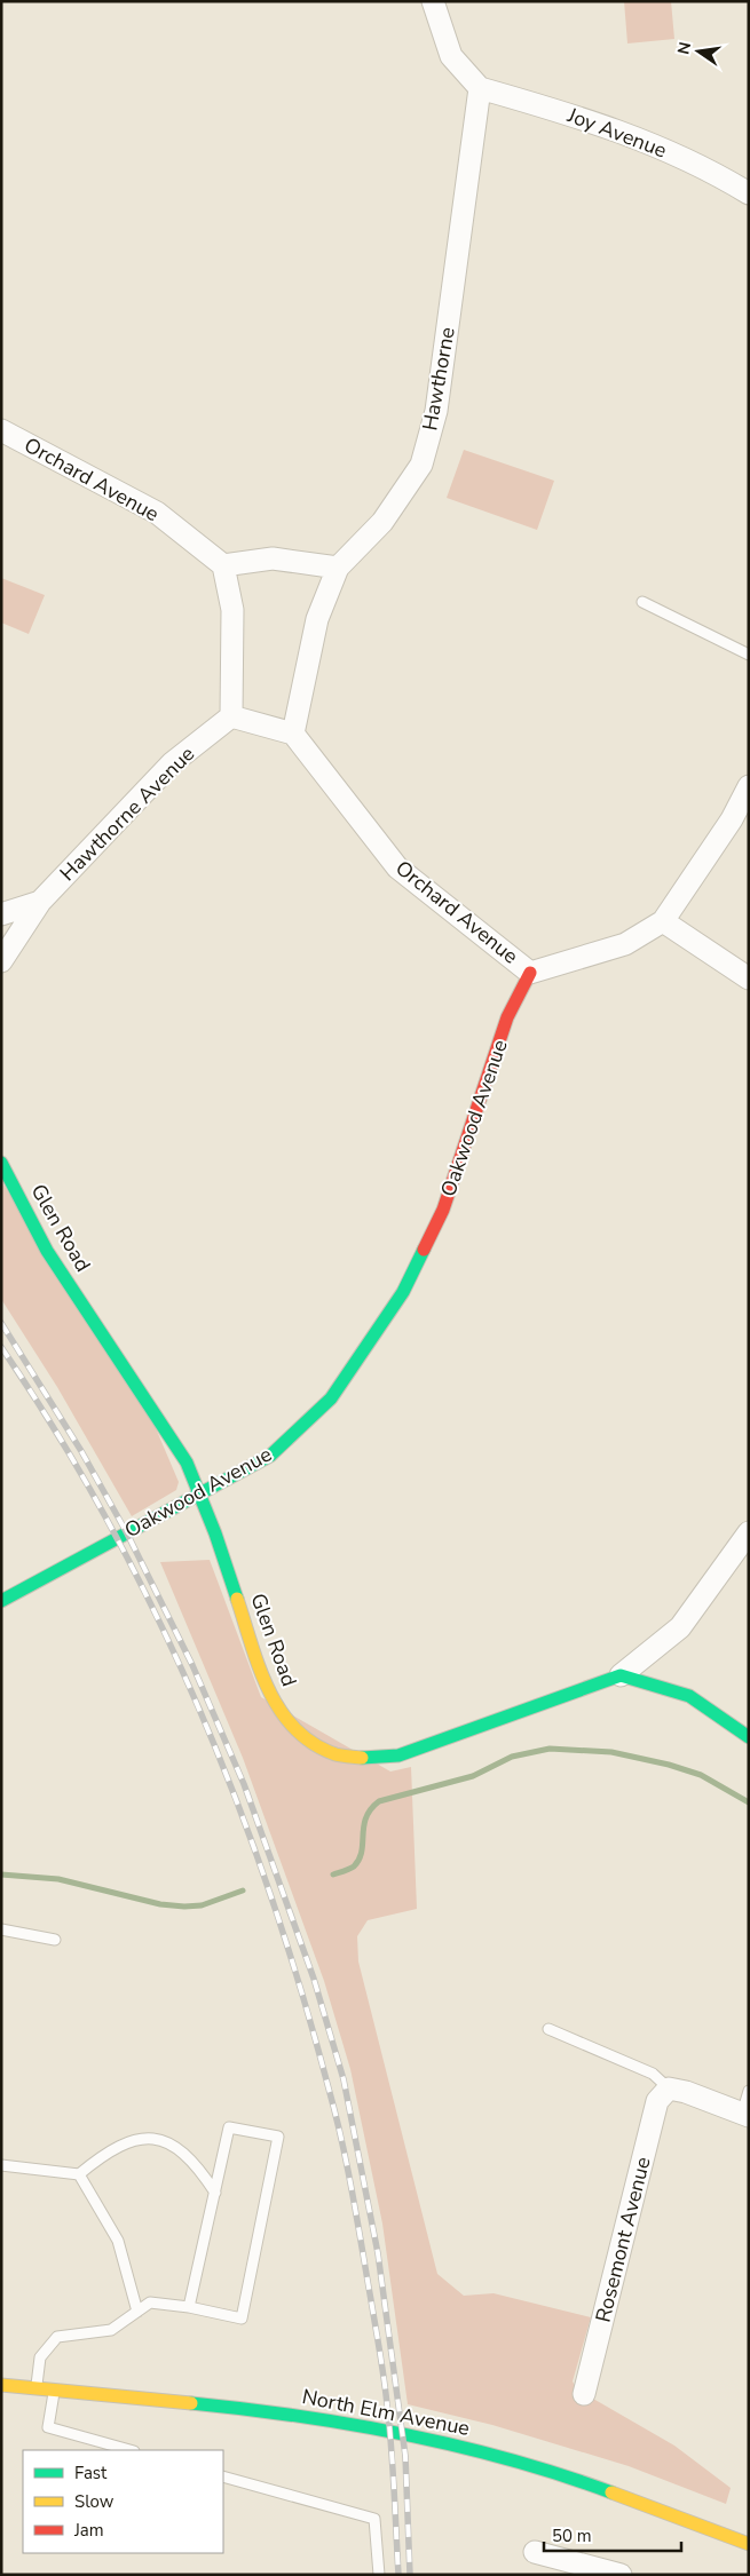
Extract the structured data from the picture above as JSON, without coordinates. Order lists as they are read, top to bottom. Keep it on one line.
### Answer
{"streets":{"street":["Joy Avenue","Hawthorne","Orchard Avenue","Hawthorne Avenue","Oakwood Avenue","Glen Road","Rosemont Avenue","North Elm Avenue"]},"crossings":[["Joy Avenue","Hawthorne"],["Hawthorne","Orchard Avenue"],["Orchard Avenue","Oakwood Avenue"],["Oakwood Avenue","Glen Road"]],"legend":["Fast","Slow","Jam"],"scale_bar":"50 m","north":"left"}
